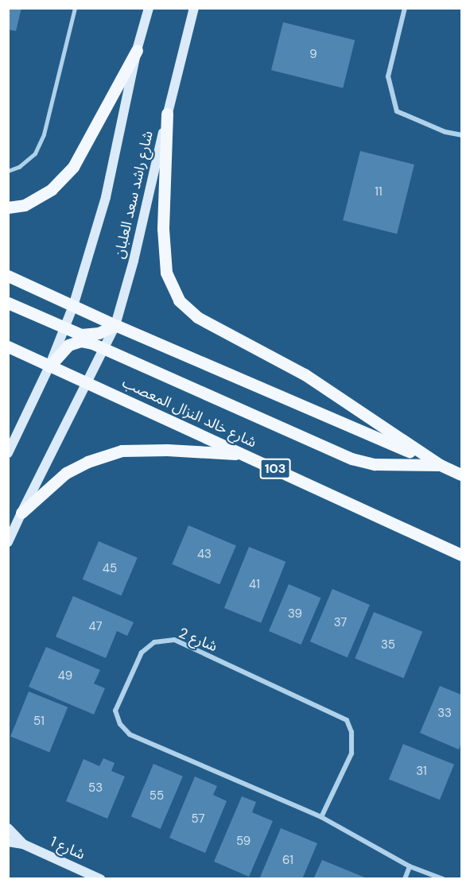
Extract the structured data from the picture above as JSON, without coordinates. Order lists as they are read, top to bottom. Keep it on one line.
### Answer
{"streets":{"main road":["شارع راشد سعد العلبان","شارع خالد النزال المعصب","103","شارع 1"],"street":["شارع 2"]},"crossings":[["شارع راشد سعد العلبان","شارع خالد النزال المعصب"]],"house_numbers":["9","11","43","45","41","39","37","47","35","49","33","51","31","53","55","57","59","61"]}
